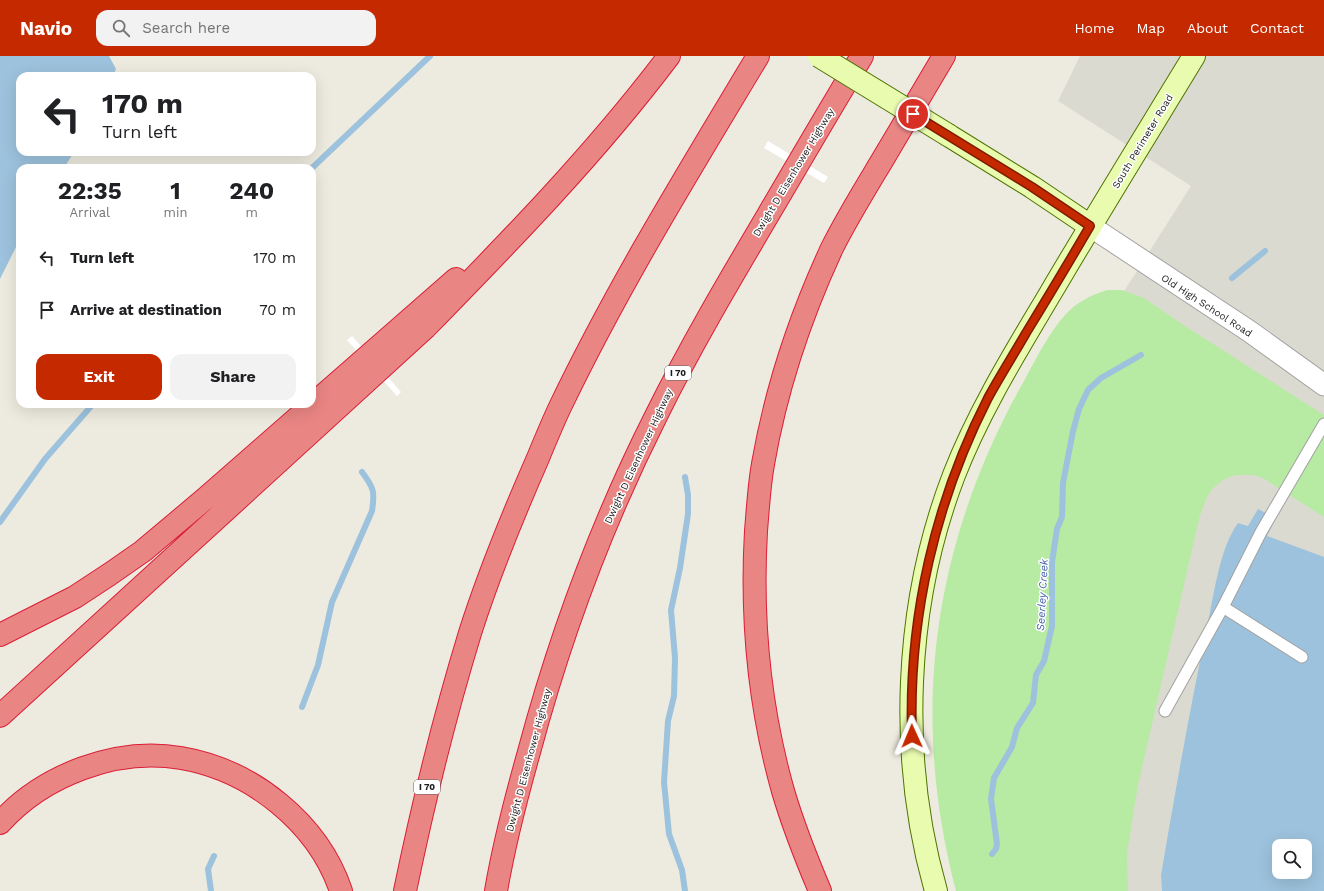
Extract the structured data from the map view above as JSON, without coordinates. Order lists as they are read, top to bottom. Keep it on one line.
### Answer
{"streets":{"highway":["Dwight D Eisenhower Highway","I 70"],"street":["South Perimeter Road","Old High School Road"]},"crossings":[["South Perimeter Road","Old High School Road"]],"water":["Seerley Creek"],"page":{"header":"Navio","search":"Search here","nav":["Home","Map","About","Contact"],"turn":["170 m","Turn left"],"eta":["22:35","Arrival","1","min","240","m"],"list":[{"name":"Turn left","value":"170 m"},{"name":"Arrive at destination","value":"70 m"}],"buttons":["Exit","Share"]}}
